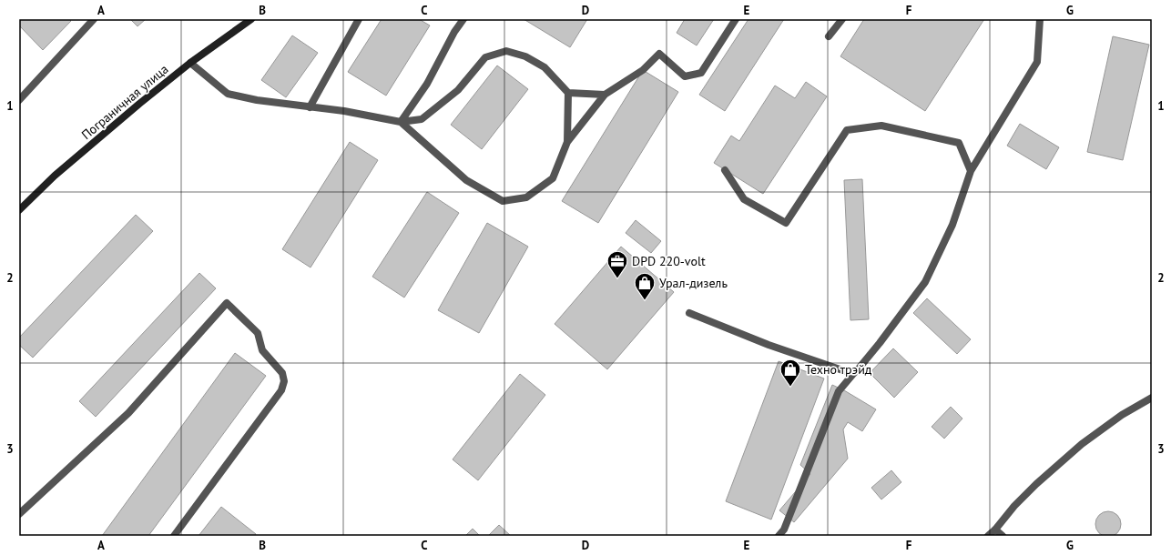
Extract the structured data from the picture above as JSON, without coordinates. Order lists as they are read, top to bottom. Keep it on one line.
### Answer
{"streets":{"street":["Пограничная улица"]},"places":{"office":["DPD 220-volt"],"shop":["Урал-дизель","Техно трэйд"]},"grid":{"columns":["A","B","C","D","E","F","G"],"rows":["1","2","3"]}}
